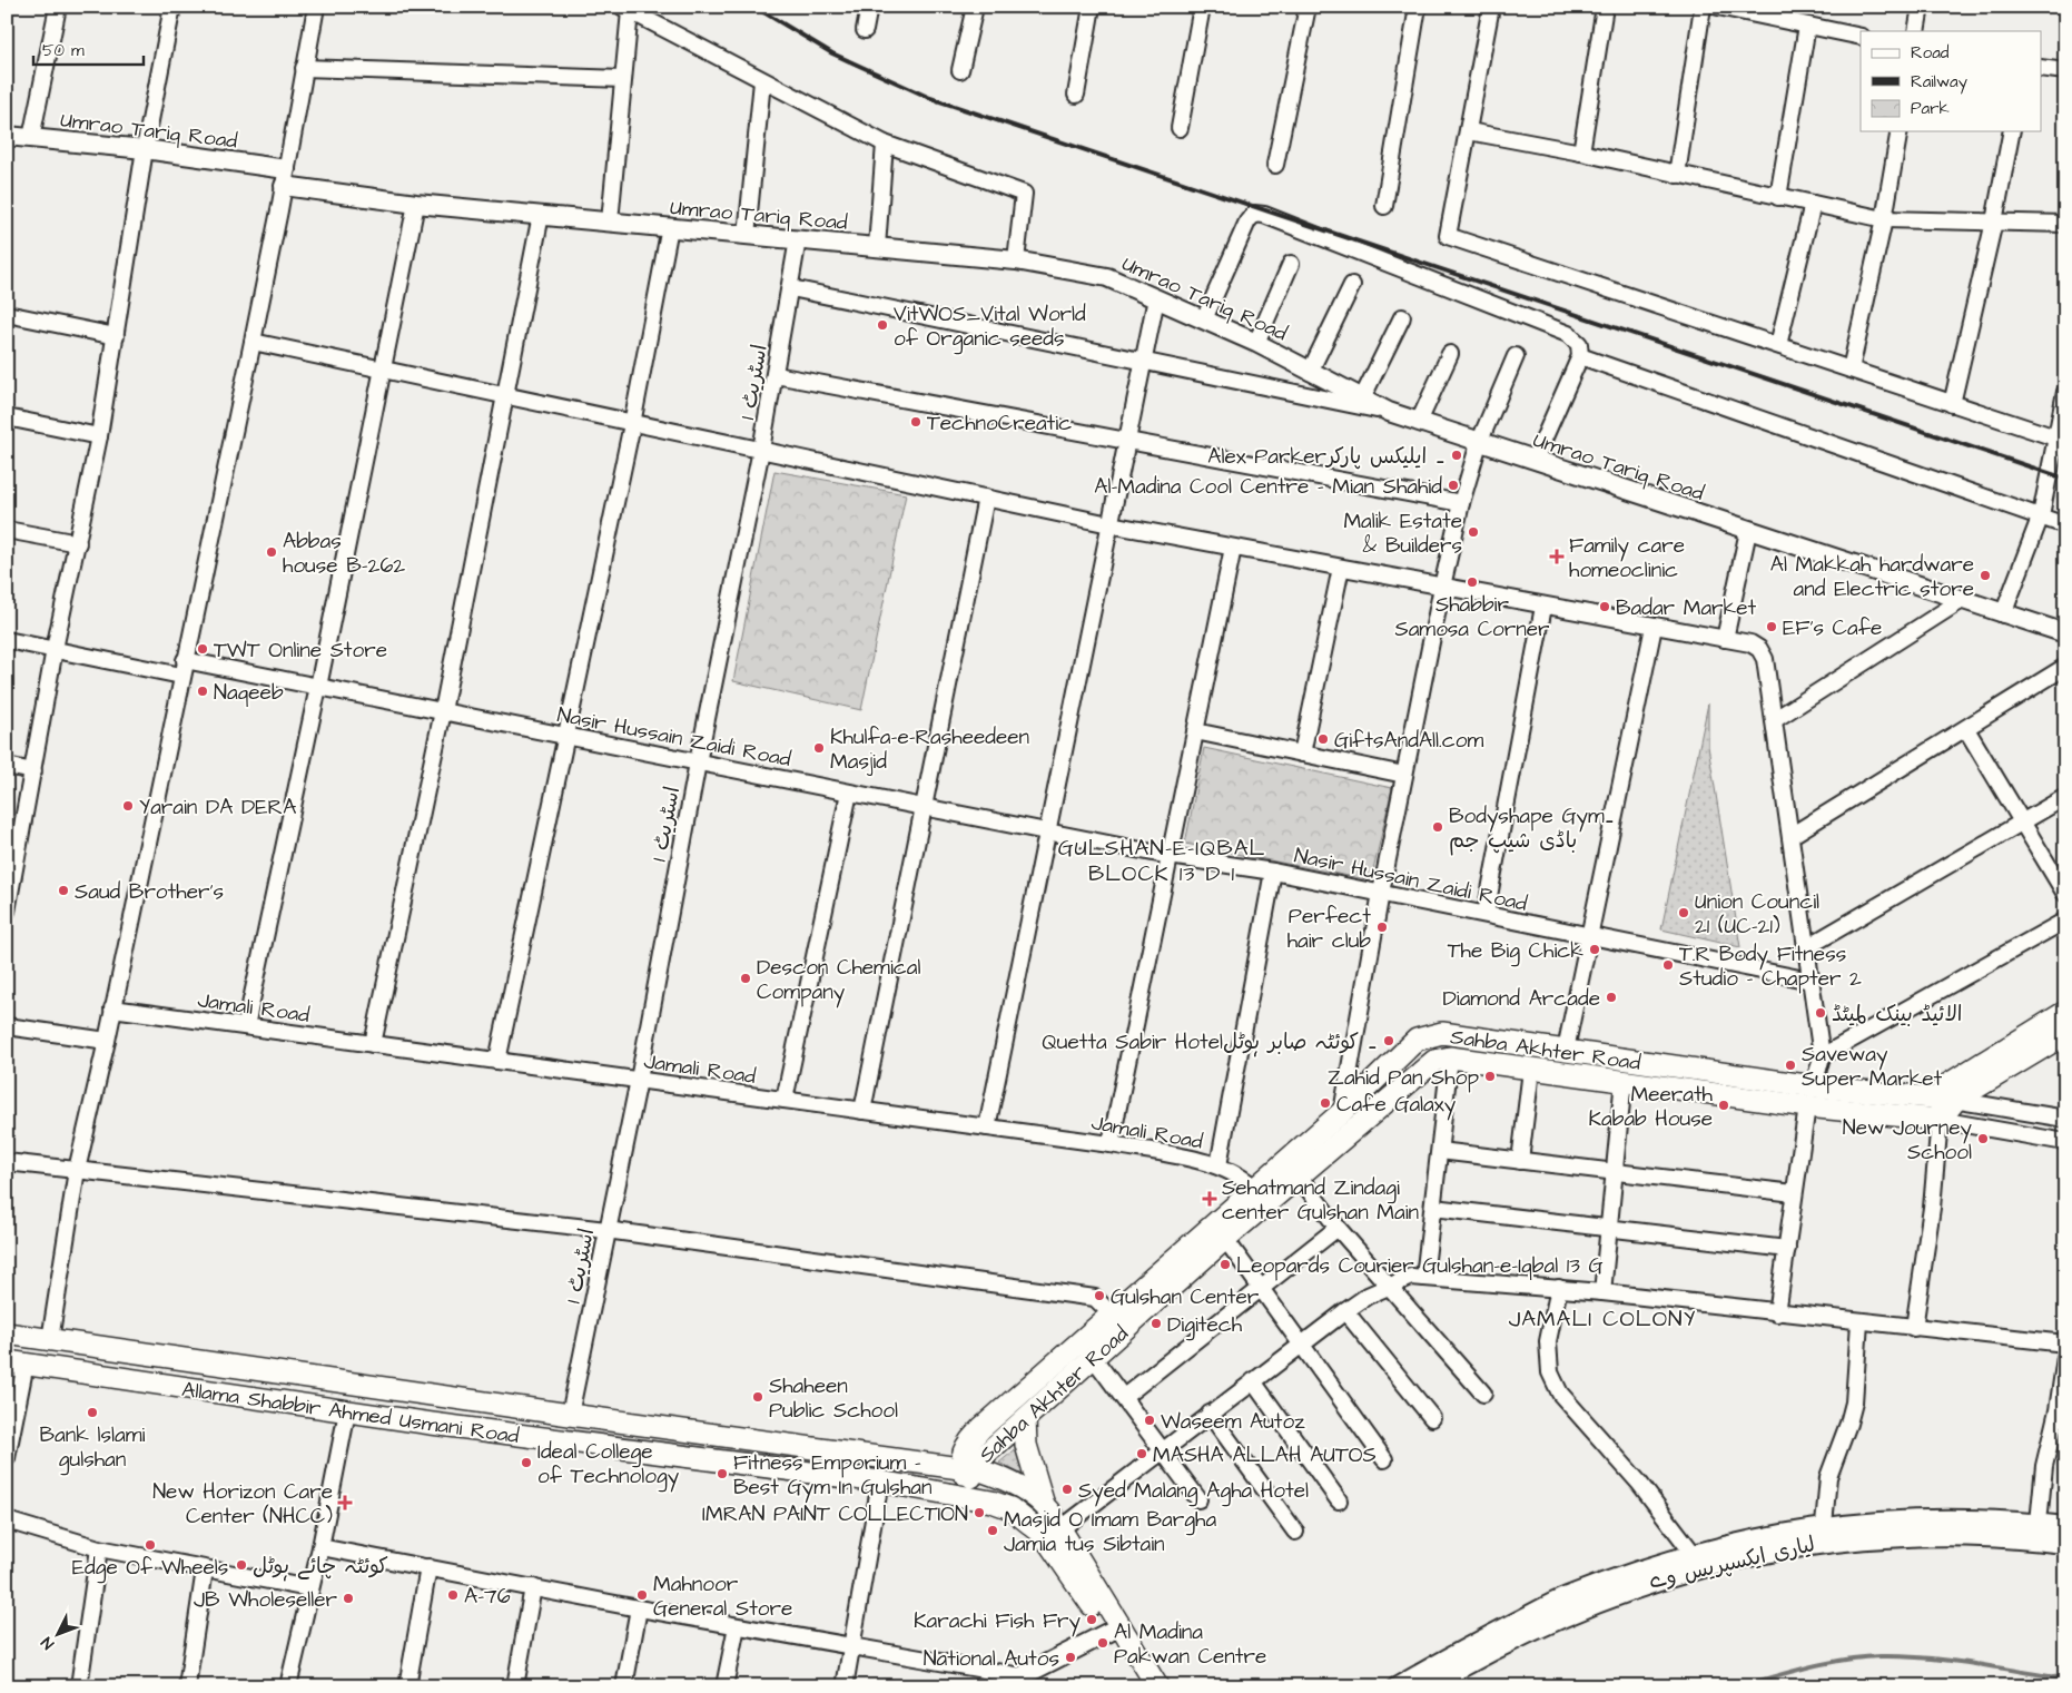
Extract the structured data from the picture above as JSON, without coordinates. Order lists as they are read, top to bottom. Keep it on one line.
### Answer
{"streets":{"highway":["لیاری ایکسپریس وے"],"main road":["Sahba Akhter Road","Allama Shabbir Ahmed Usmani Road"],"street":["Umrao Tariq Road","اسٹریٹ 1","Nasir Hussain Zaidi Road","Jamali Road"]},"crossings":[["Umrao Tariq Road","اسٹریٹ 1"],["اسٹریٹ 1","Nasir Hussain Zaidi Road"],["اسٹریٹ 1","Jamali Road"],["اسٹریٹ 1","Allama Shabbir Ahmed Usmani Road"],["Jamali Road","Sahba Akhter Road"],["Sahba Akhter Road","Allama Shabbir Ahmed Usmani Road"]],"districts":["GULSHAN-E-IQBAL BLOCK 13 D 1","JAMALI COLONY"],"places":{"other":["VitWOS_Vital World of Organic seeds","TechnoCreatic","Alex Parker۔ ایلیکس پارکر","Al-Madina Cool Centre - Mian Shahid","Malik Estate & Builders","Abbas house B-262","Al Makkah hardware and Electric store","Shabbir Samosa Corner","Badar Market","EF's Cafe","TWT Online Store","Naqeeb","GiftsAndAll.com","Khulfa-e-Rasheedeen Masjid","Yarain DA DERA","Bodyshape Gym۔ باڈی شیپ جم","Saud Brother's","Union Council 21 (UC-21)","Perfect hair club","The Big Chick","T.R Body Fitness Studio - Chapter 2","Descon Chemical Company","Diamond Arcade","الائیڈ بینک لمیٹڈ","Quetta Sabir Hotel۔ کوئٹہ صابر ہوٹل","Saveway Super Market","Zahid Pan Shop","Cafe Galaxy","Meerath Kabab House","New Journey School","Leopards Courier Gulshan-e-Iqbal 13 G","Gulshan Center","Digitech","Shaheen Public School","Bank lslami gulshan","Waseem Autoz","MASHA ALLAH AUTOS","Ideal College of Technology","Fitness Emporium - Best Gym In Gulshan","Syed Malang Agha Hotel","IMRAN PAINT COLLECTION","Masjid O Imam Bargha Jamia tus Sibtain","Edge Of Wheels","کوئٹہ چائے ہوٹل","A-76","Mahnoor General Store","JB Wholeseller","Karachi Fish Fry","Al Madina Pakwan Centre","National Autos"],"health":["Family care homeoclinic","Sehatmand Zindagi center Gulshan Main","New Horizon Care Center (NHCC)"]},"legend":["Road","Railway","Park"],"scale_bar":"50 m","north":"bottom left"}
